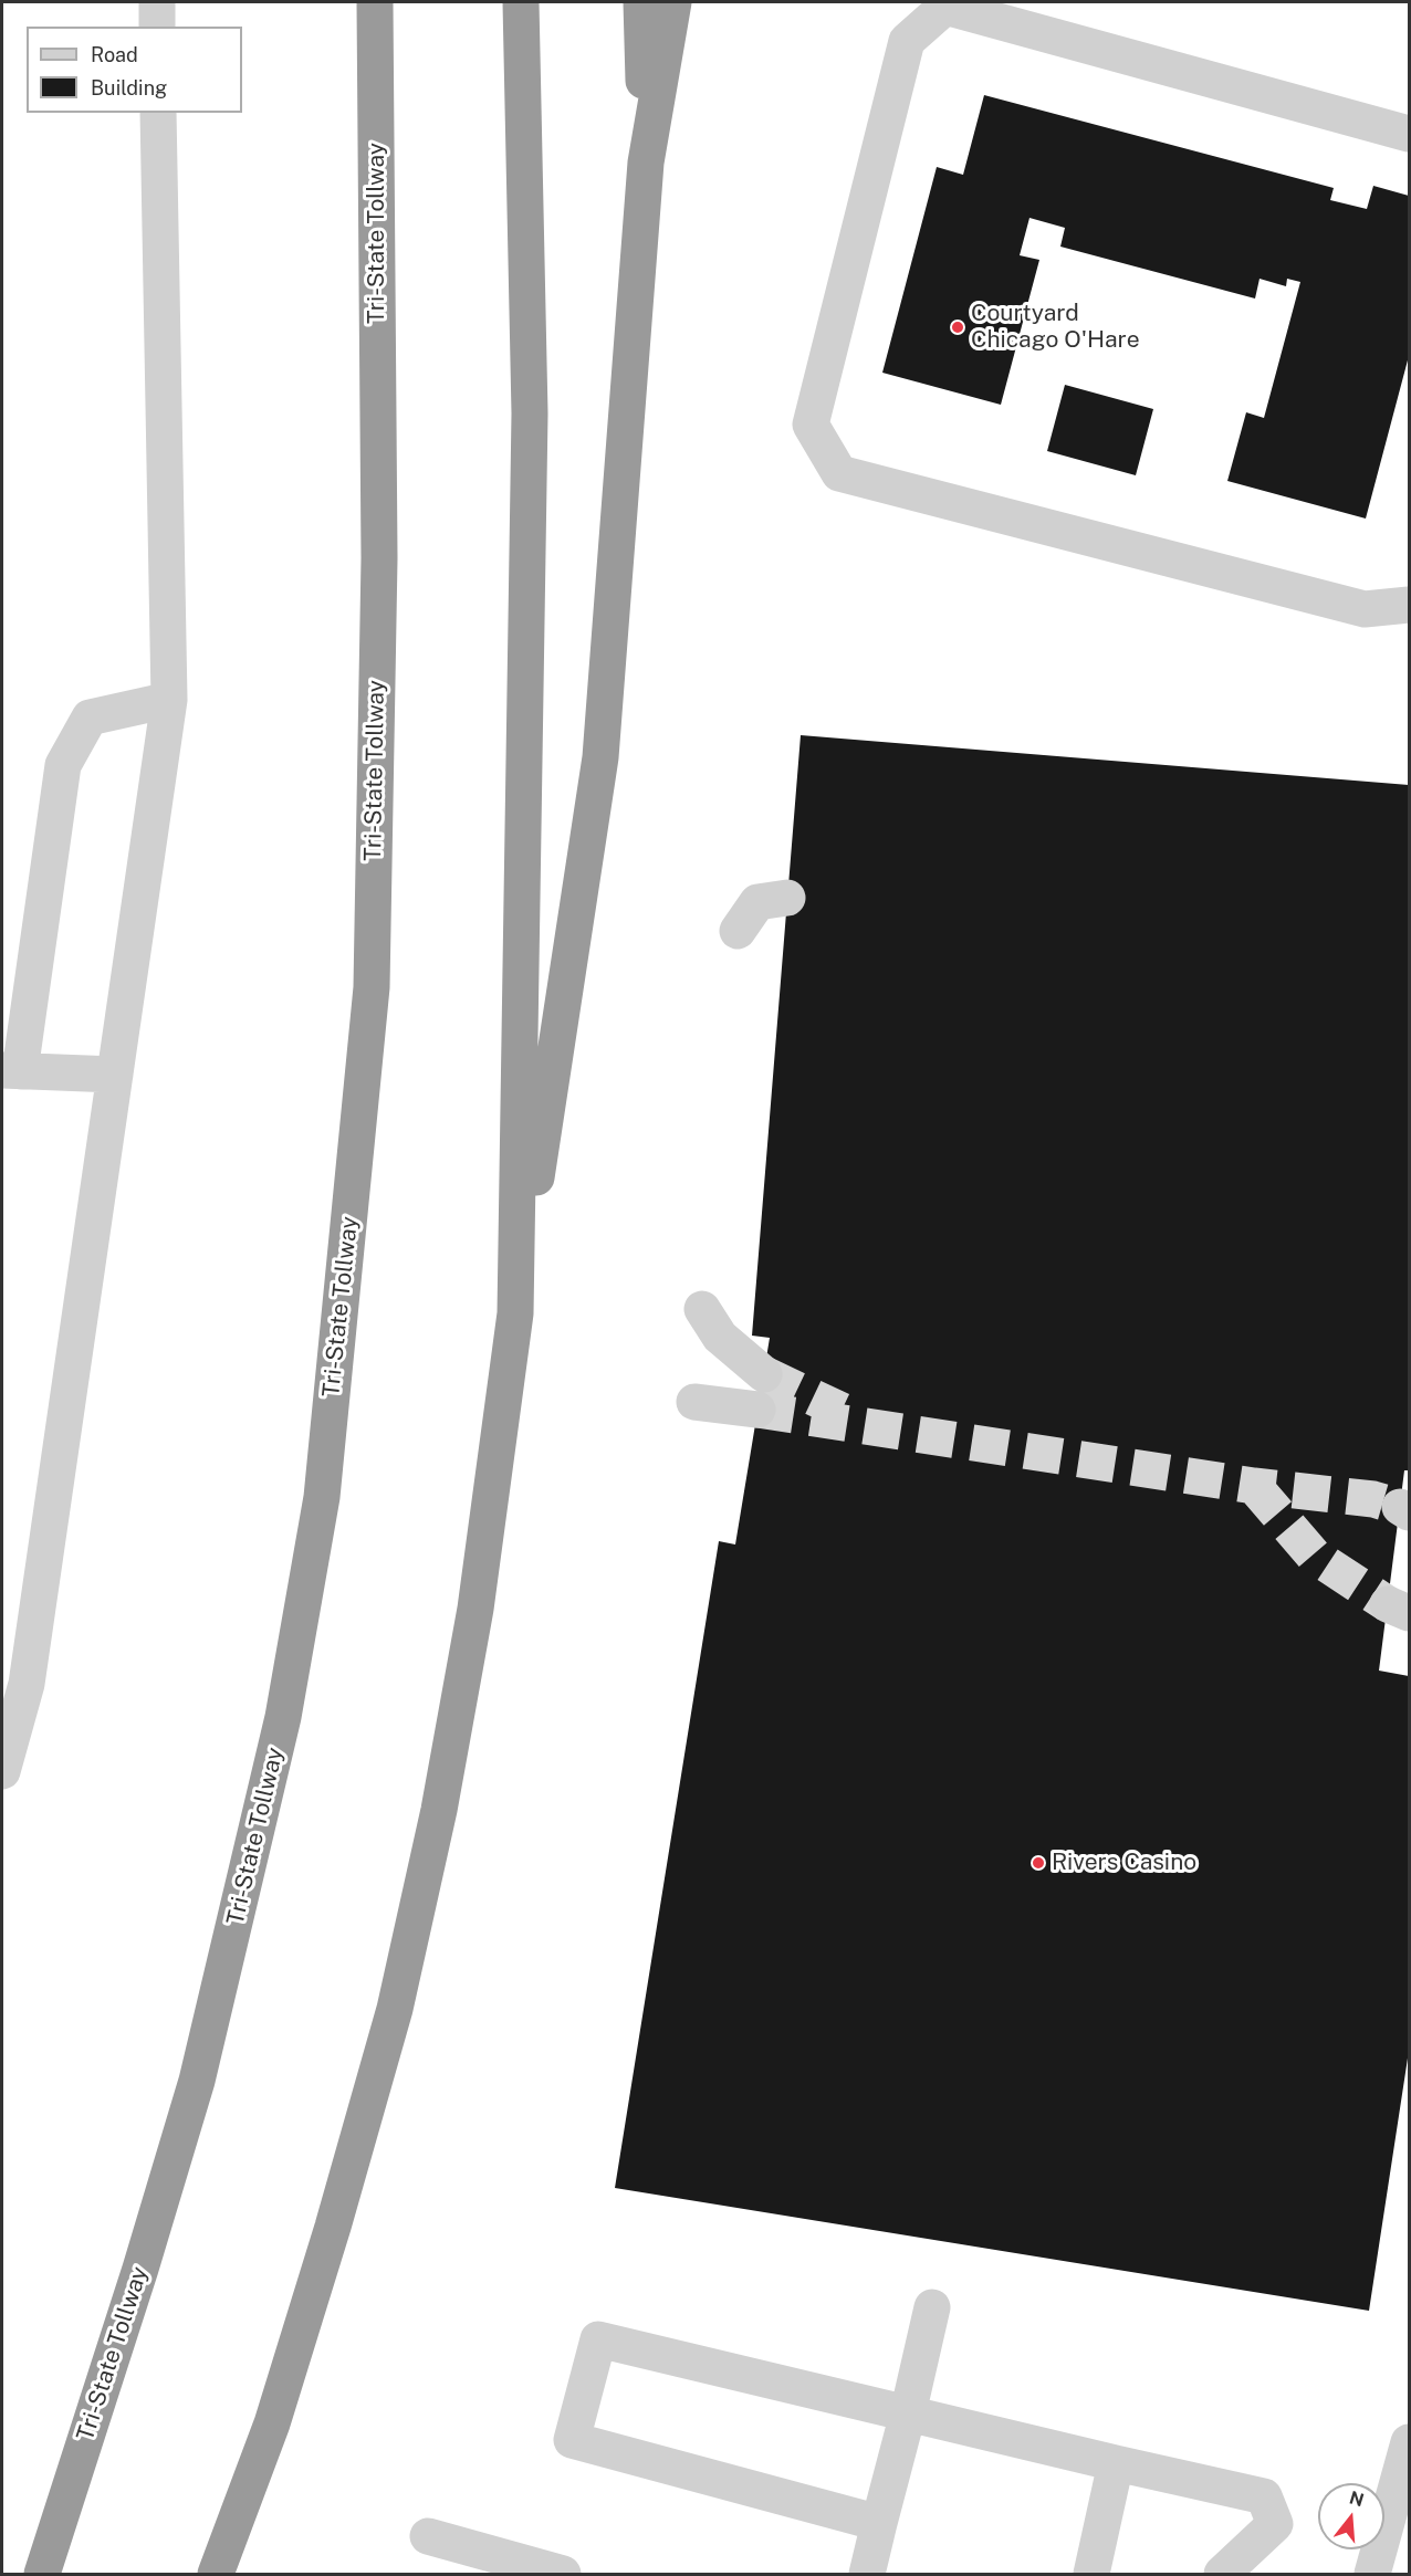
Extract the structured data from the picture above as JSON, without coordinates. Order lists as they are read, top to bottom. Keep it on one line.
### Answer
{"streets":{"highway":["Tri-State Tollway"]},"places":["Courtyard Chicago O'Hare","Rivers Casino"],"legend":["Road","Building"],"north":"top"}
